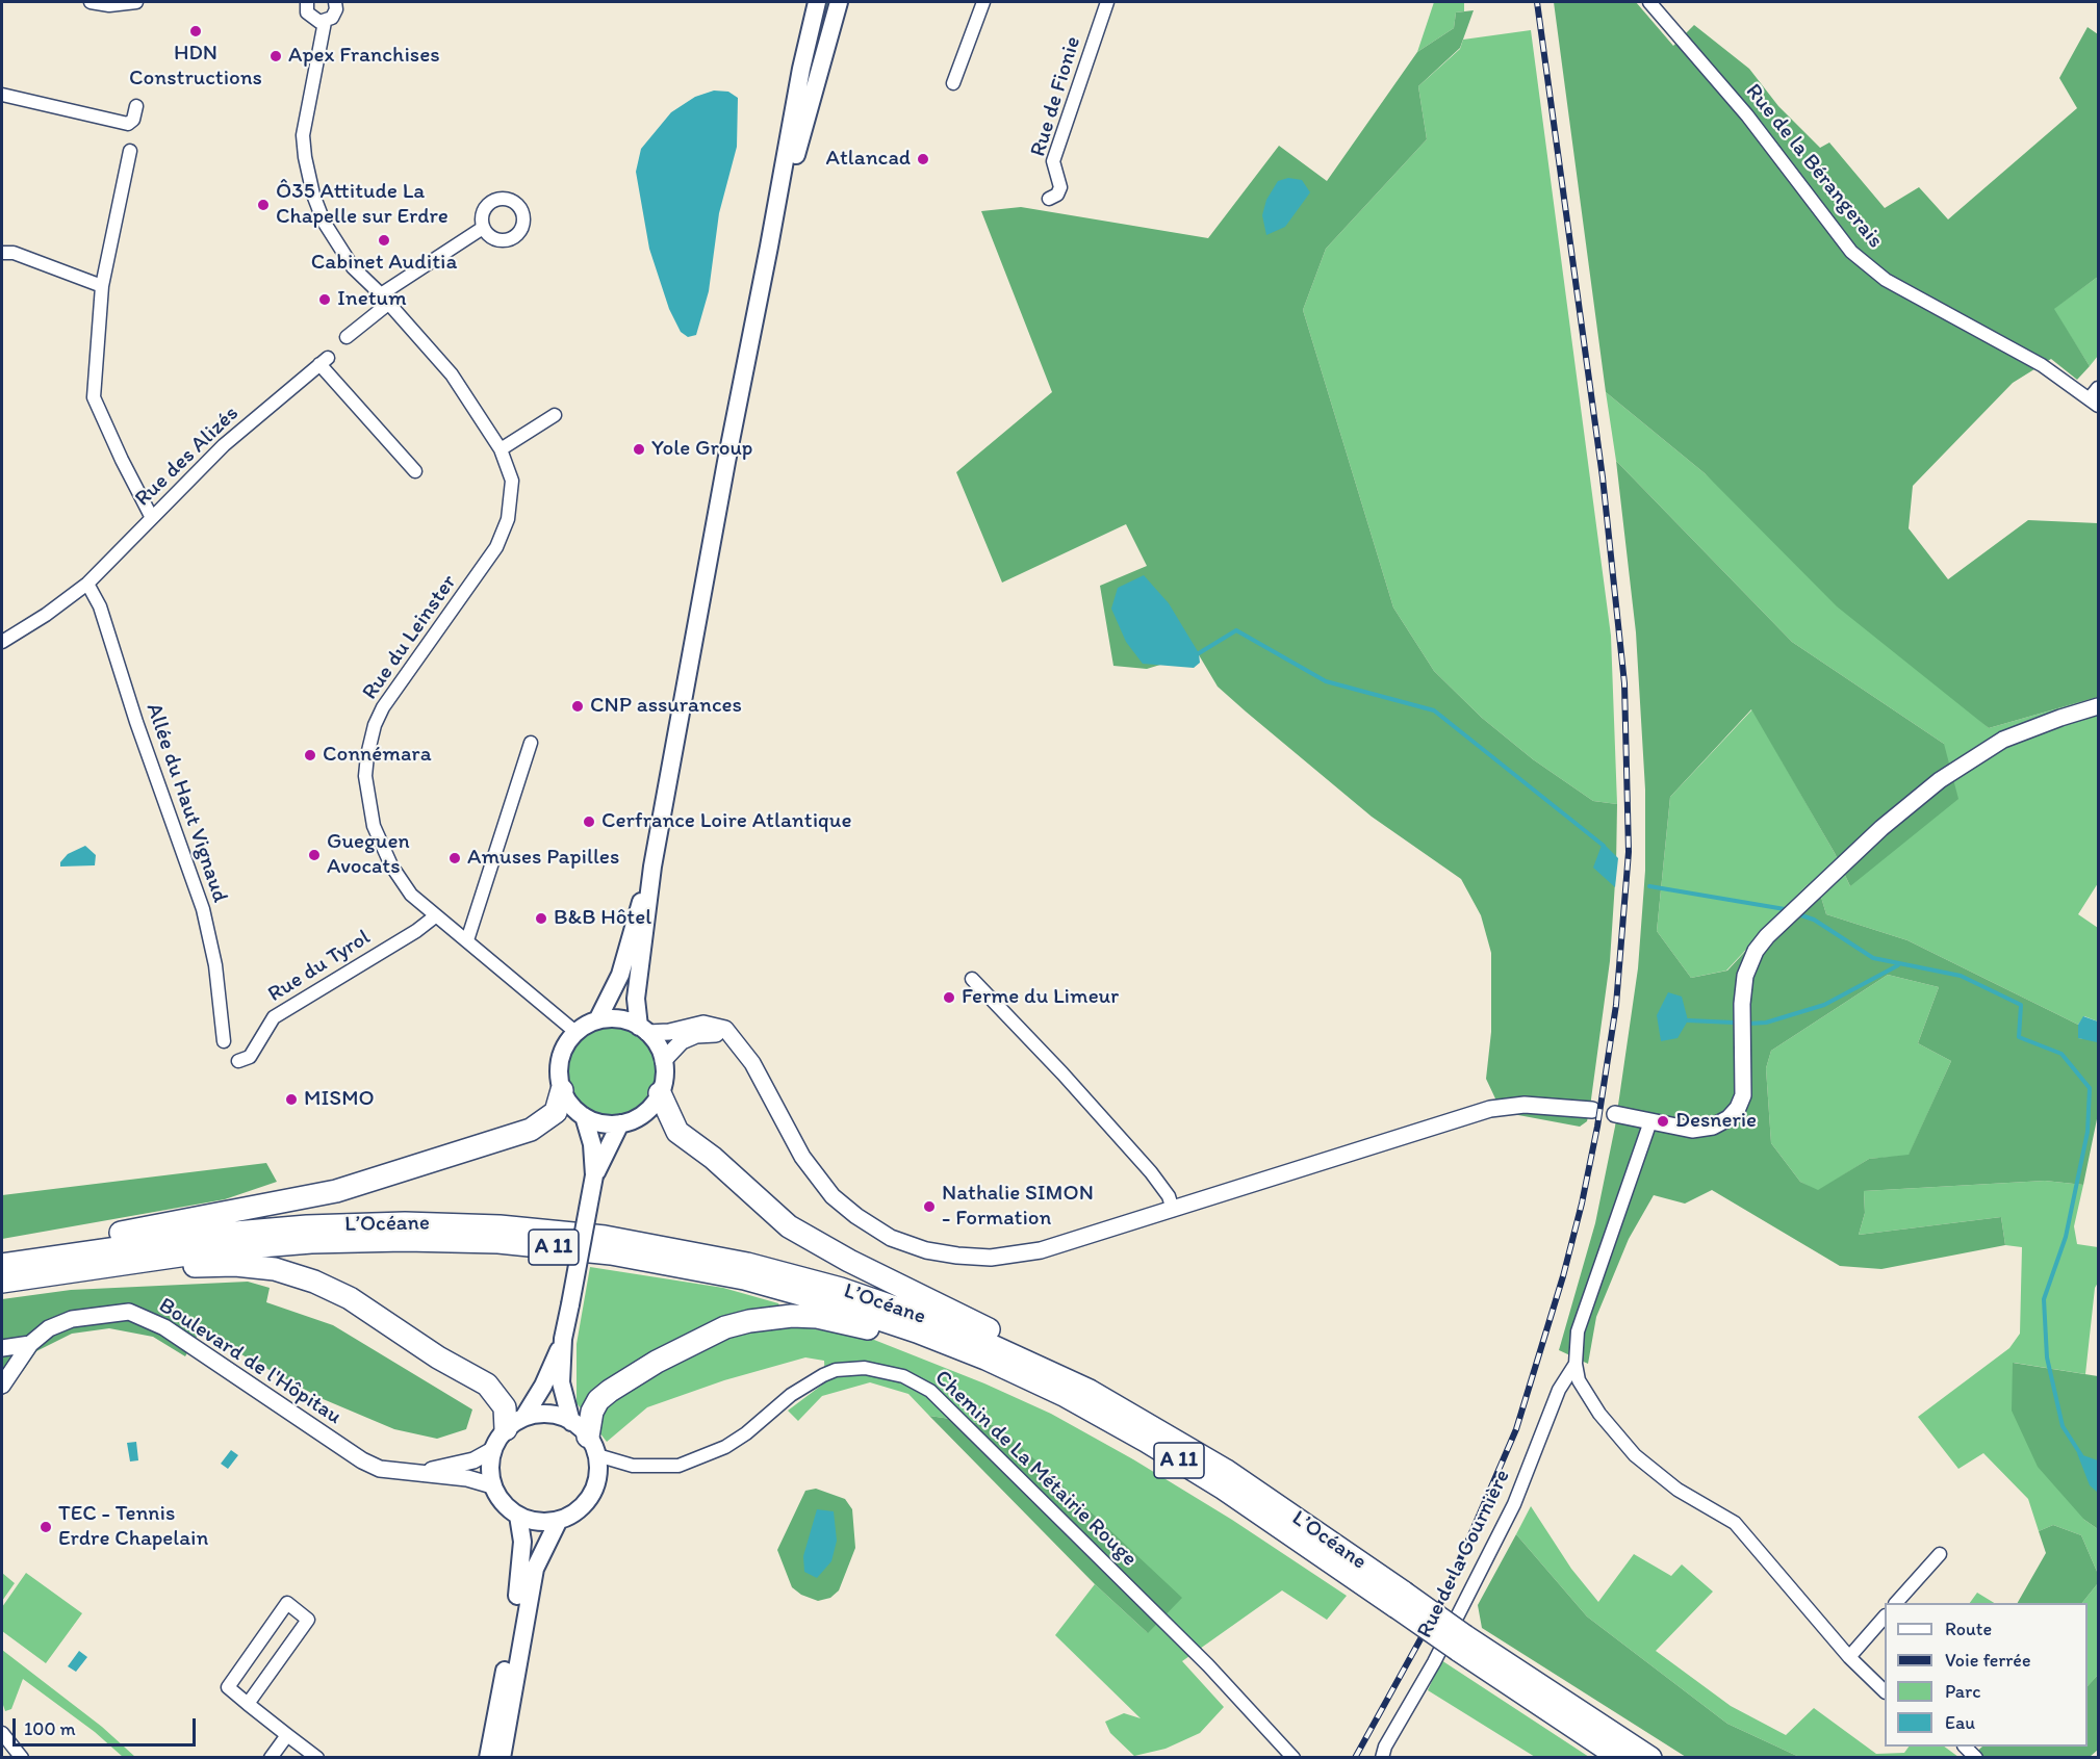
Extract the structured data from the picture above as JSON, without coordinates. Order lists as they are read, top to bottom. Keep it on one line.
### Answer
{"streets":{"highway":["L’Océane","A 11"],"street":["Rue de Fionie","Rue de la Bérangerais","Rue des Alizés","Rue du Leinster","Allée du Haut Vignaud","Rue du Tyrol","Boulevard de l'Hôpitau","Chemin de La Métairie Rouge","Rue de la Gournière"]},"crossings":[["Rue des Alizés","Allée du Haut Vignaud"],["Rue du Leinster","Rue du Tyrol"],["Boulevard de l'Hôpitau","Chemin de La Métairie Rouge"]],"places":["HDN Constructions","Apex Franchises","Atlancad","Ô35 Attitude La Chapelle sur Erdre","Cabinet Auditia","Inetum","Yole Group","CNP assurances","Connémara","Cerfrance Loire Atlantique","Gueguen Avocats","Amuses Papilles","B&B Hôtel","Ferme du Limeur","MISMO","Desnerie","Nathalie SIMON - Formation","TEC - Tennis Erdre Chapelain"],"legend":["Route","Voie ferrée","Parc","Eau"],"scale_bar":"100 m"}
